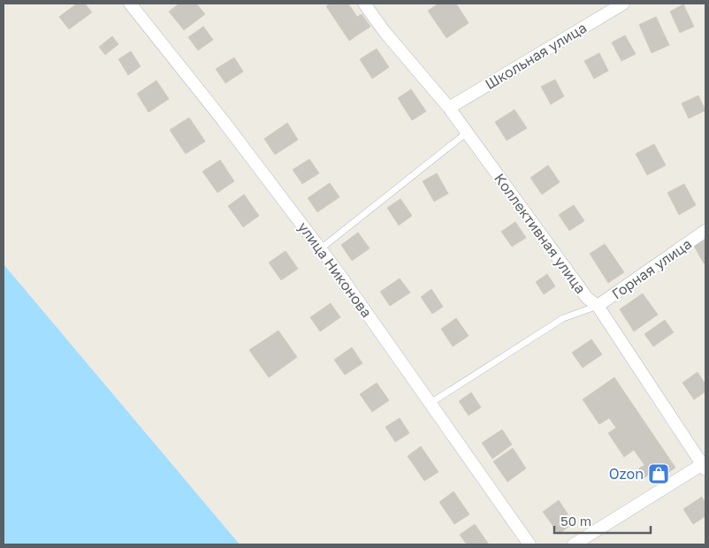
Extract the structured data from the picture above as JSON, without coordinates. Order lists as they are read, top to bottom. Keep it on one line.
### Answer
{"streets":{"street":["Школьная улица","Коллективная улица","Горная улица","улица Никонова"]},"crossings":[["Школьная улица","Коллективная улица"],["Коллективная улица","Горная улица"]],"places":{"shop":["Ozon"]},"scale_bar":"50 m"}
